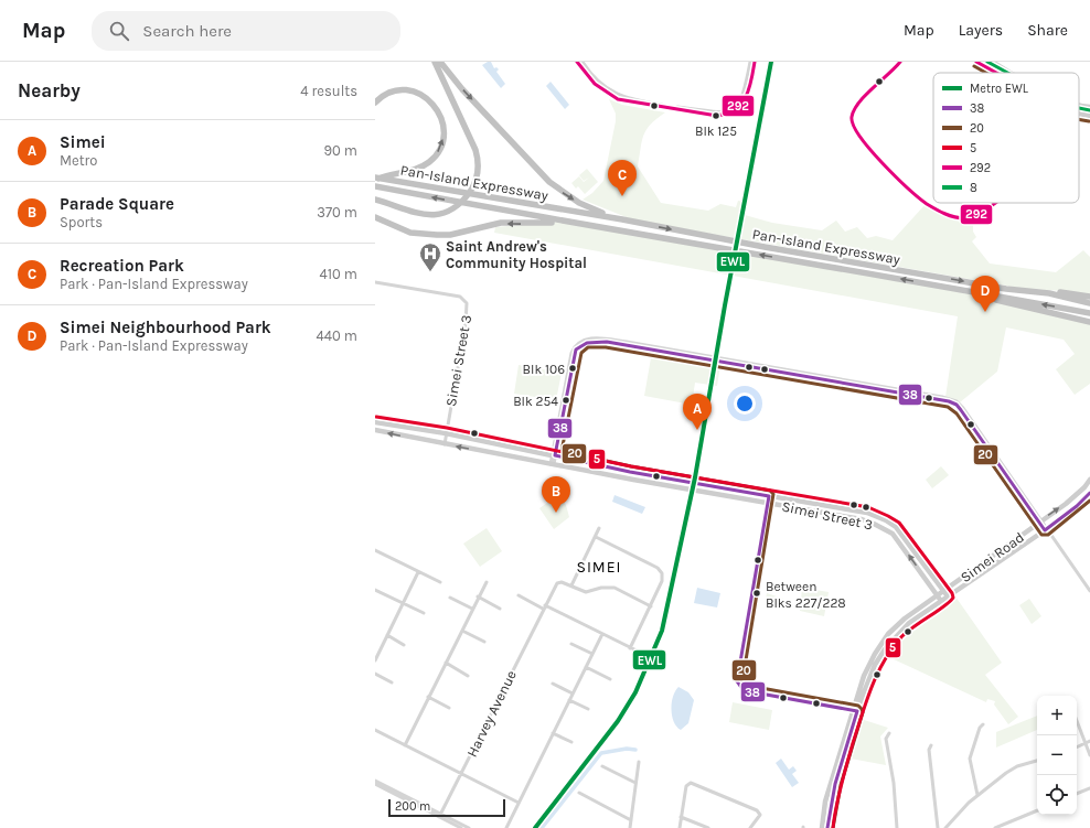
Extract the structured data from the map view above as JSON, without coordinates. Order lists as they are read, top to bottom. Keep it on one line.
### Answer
{"streets":{"highway":["Pan-Island Expressway"],"main road":["Simei Street 3","Simei Road"],"street":["Harvey Avenue"]},"crossings":[["Simei Street 3","Simei Road"]],"districts":["SIMEI"],"places":{"other":["Blk 125","Blk 106","Blk 254","Between Blks 227/228"],"hospital":["Saint Andrew's Community Hospital"]},"lines":["metro line EWL","transit line 292","transit line 8","transit line 20","transit line 38","transit line 5"],"legend":["Metro EWL","38","20","5","292","8"],"scale_bar":"200 m","page":{"header":"Map","search":"Search here","nav":["Map","Layers","Share"],"heading":["Nearby","4 results"],"list":[{"mark":"A","name":"Simei","note":"Metro","value":"90 m"},{"mark":"B","name":"Parade Square","note":"Sports","value":"370 m"},{"mark":"C","name":"Recreation Park","note":"Park · Pan-Island Expressway","value":"410 m"},{"mark":"D","name":"Simei Neighbourhood Park","note":"Park · Pan-Island Expressway","value":"440 m"}],"pins":["C","D","A","B"],"map_buttons":["+","−"],"scale":"200 m"}}
